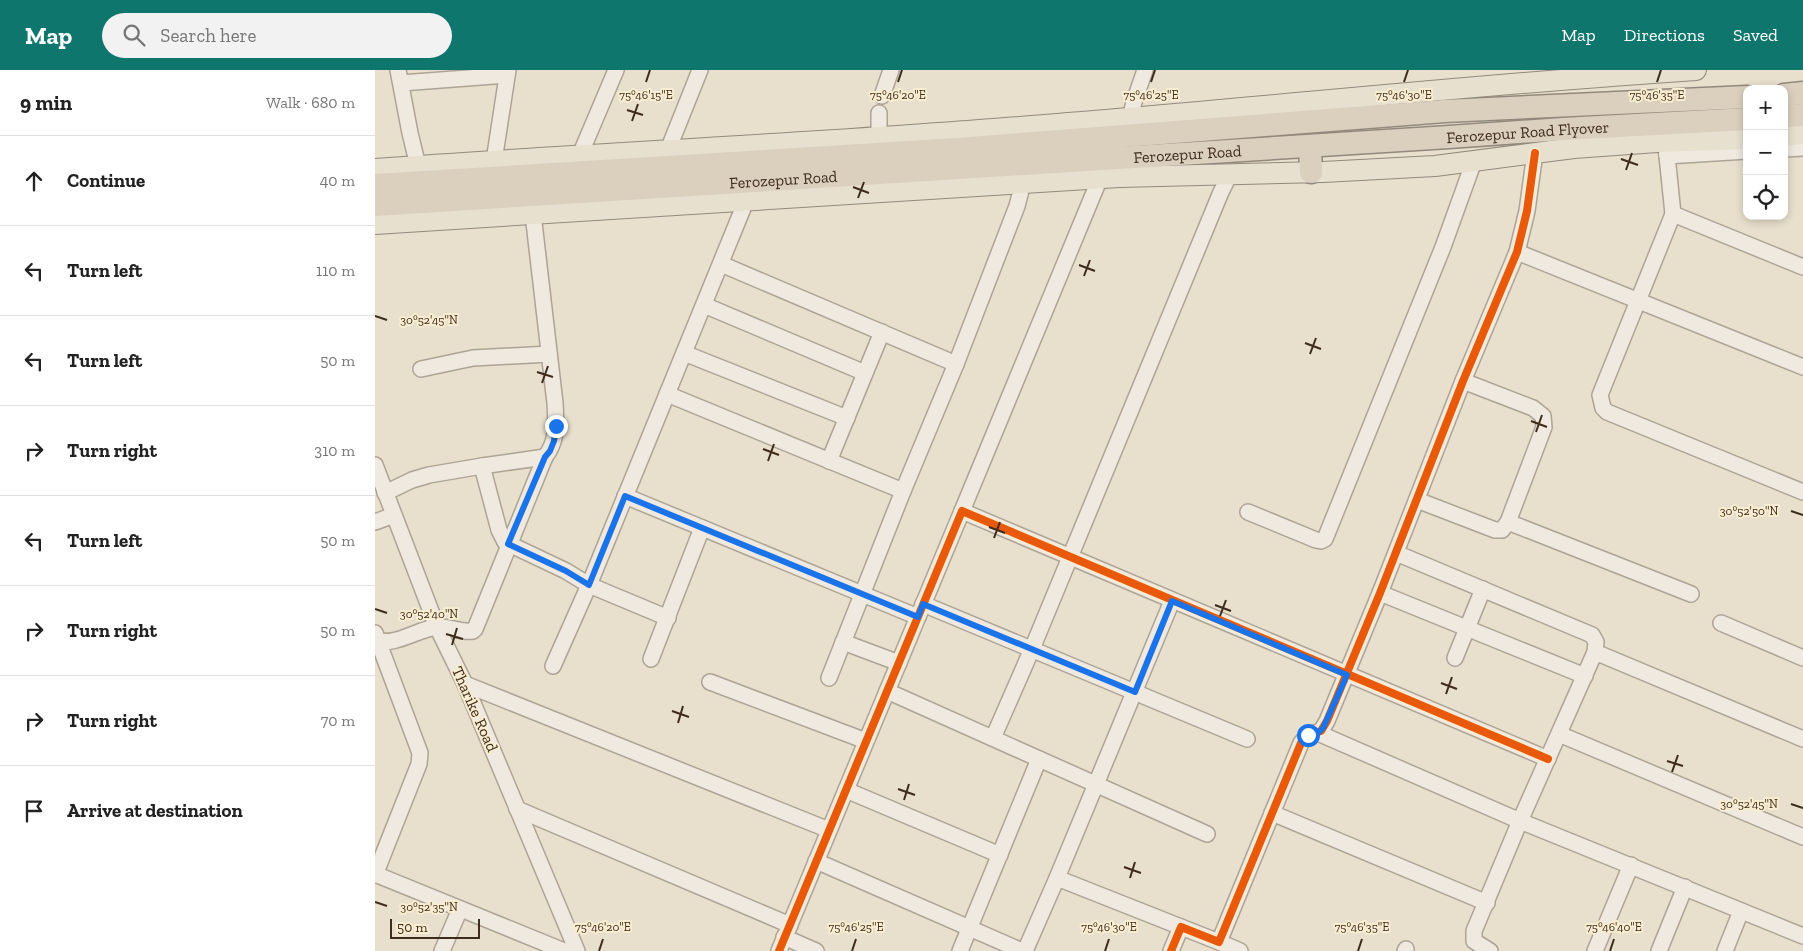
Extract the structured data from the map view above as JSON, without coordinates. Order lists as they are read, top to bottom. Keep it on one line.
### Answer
{"streets":{"highway":["Ferozepur Road Flyover","Ferozepur Road"],"street":["Tharike Road"]},"crossings":[["Ferozepur Road Flyover","Ferozepur Road"]],"scale_bar":"50 m","page":{"header":"Map","search":"Search here","nav":["Map","Directions","Saved"],"heading":["9 min","Walk · 680 m"],"map_buttons":["+","−"],"list":[["Continue","40 m"],["Turn left","110 m"],["Turn left","50 m"],["Turn right","310 m"],["Turn left","50 m"],["Turn right","50 m"],["Turn right","70 m"],"Arrive at destination"],"scale":"50 m"},"coordinates":["75°46'20\"E","75°46'35\"E","75°46'15\"E","75°46'25\"E","75°46'30\"E","30°52'45\"N","30°52'50\"N","30°52'40\"N","30°52'35\"N","75°46'40\"E"]}
